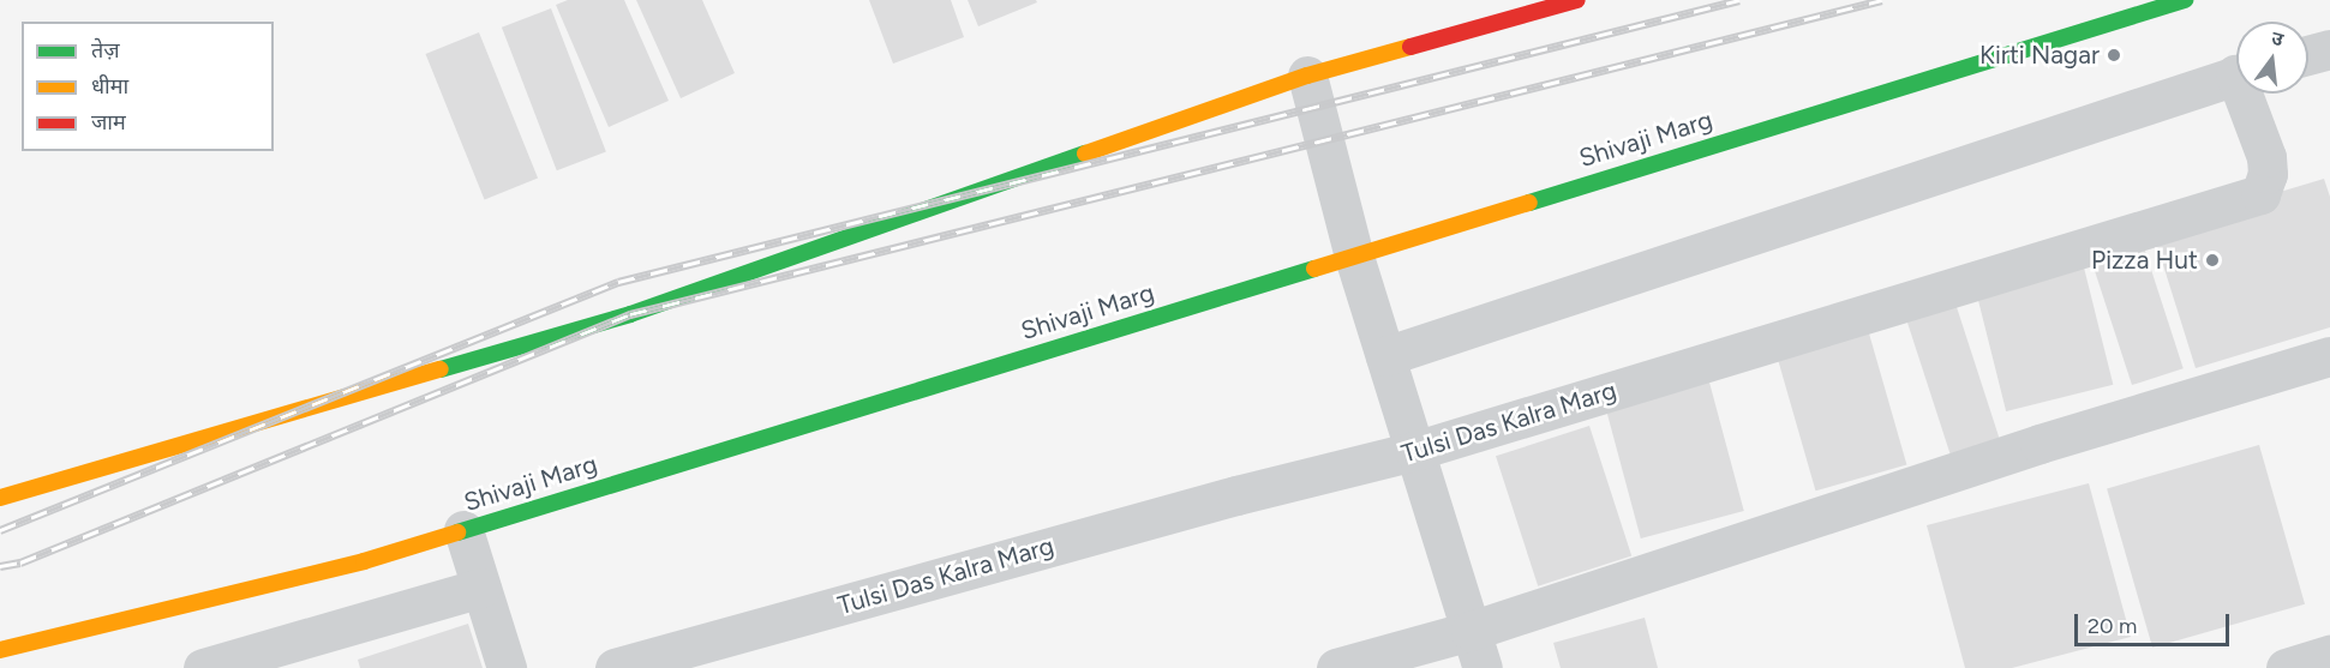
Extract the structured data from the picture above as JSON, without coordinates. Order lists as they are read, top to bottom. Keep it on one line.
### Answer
{"streets":{"main road":["Shivaji Marg"],"street":["Tulsi Das Kalra Marg"]},"places":["Kirti Nagar","Pizza Hut"],"legend":["तेज़","धीमा","जाम"],"scale_bar":"20 m","north":"top"}
